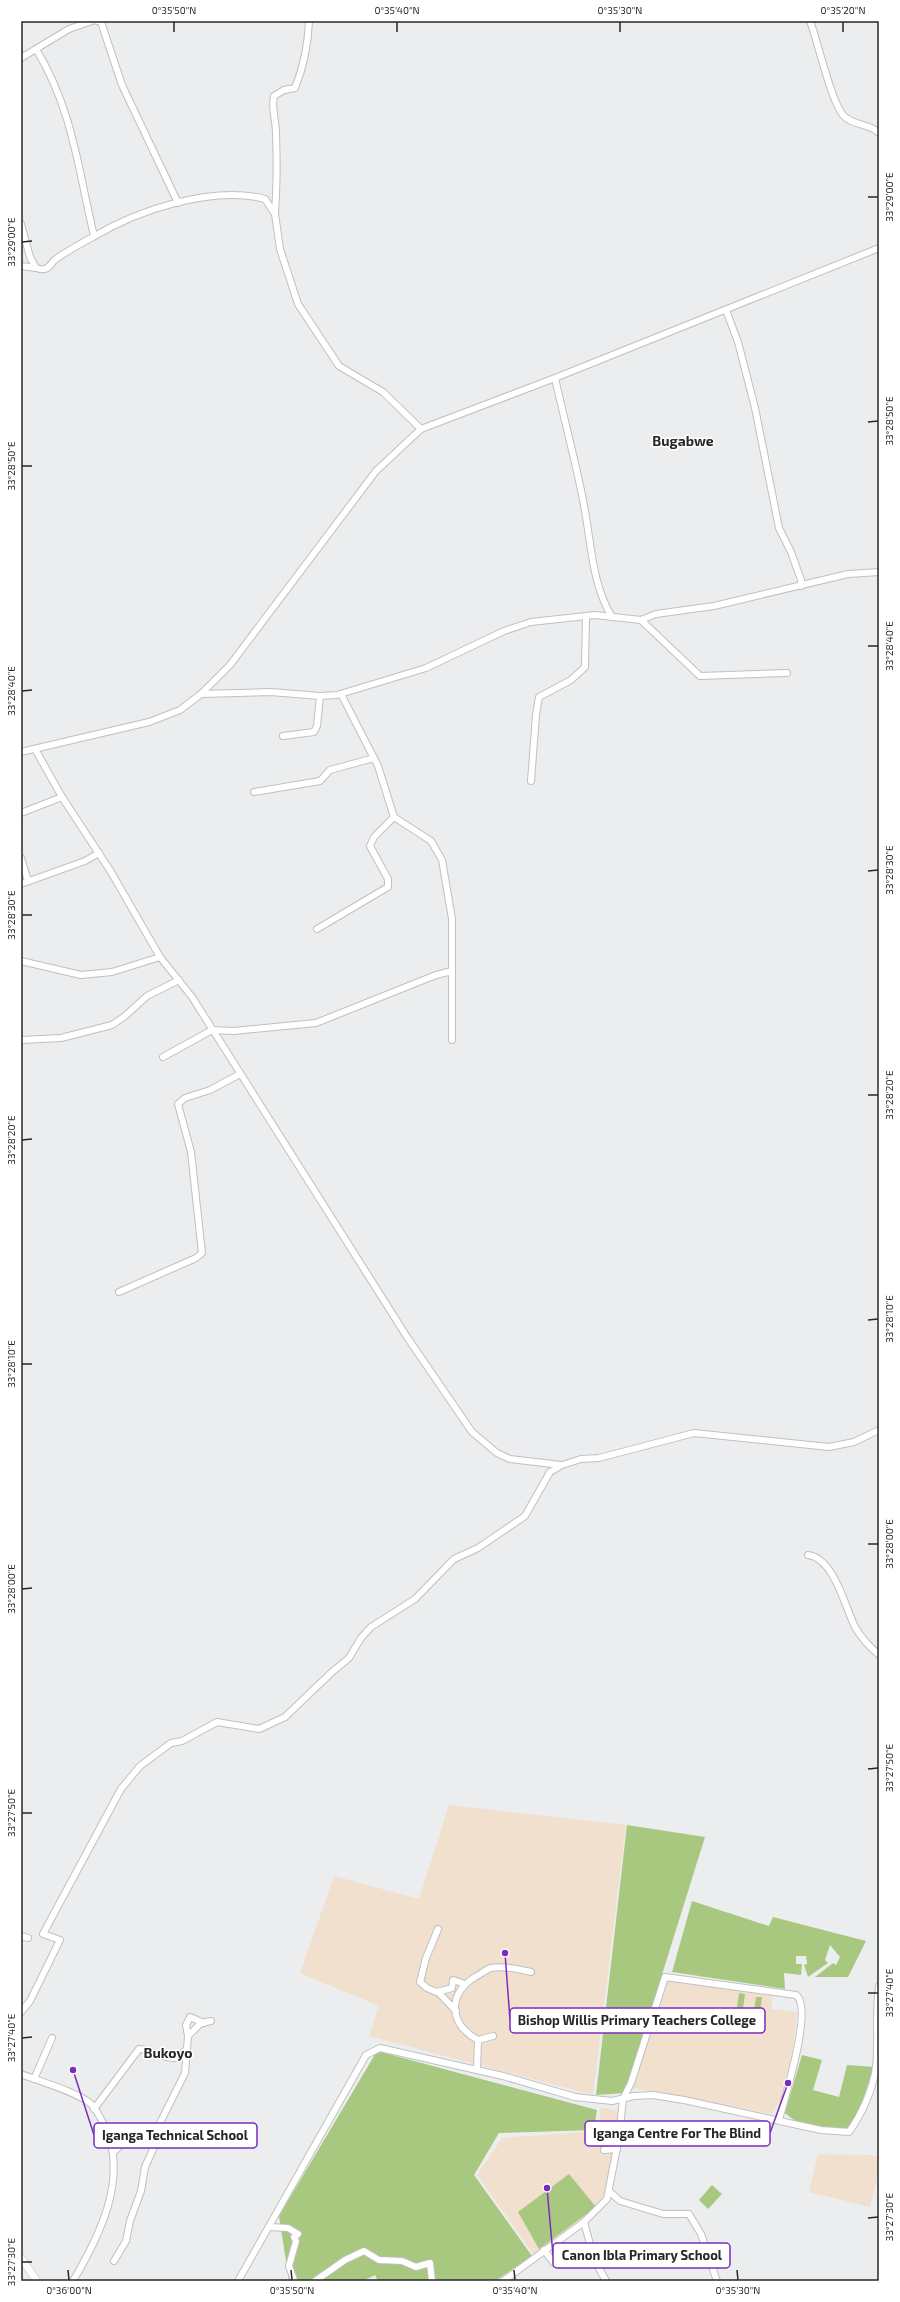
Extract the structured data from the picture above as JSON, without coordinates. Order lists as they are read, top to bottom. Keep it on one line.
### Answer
{"districts":["Bugabwe","Bukoyo"],"places":["Bishop Willis Primary Teachers College","Iganga Technical School","Iganga Centre For The Blind","Canon Ibla Primary School"],"coordinates":["0°35'50\"N","0°35'40\"N","0°35'30\"N","0°35'20\"N","33°29'00\"E","33°28'50\"E","33°28'40\"E","33°28'30\"E","33°28'20\"E","33°28'10\"E","33°28'00\"E","33°27'50\"E","33°27'40\"E","33°27'30\"E","0°36'00\"N"]}
